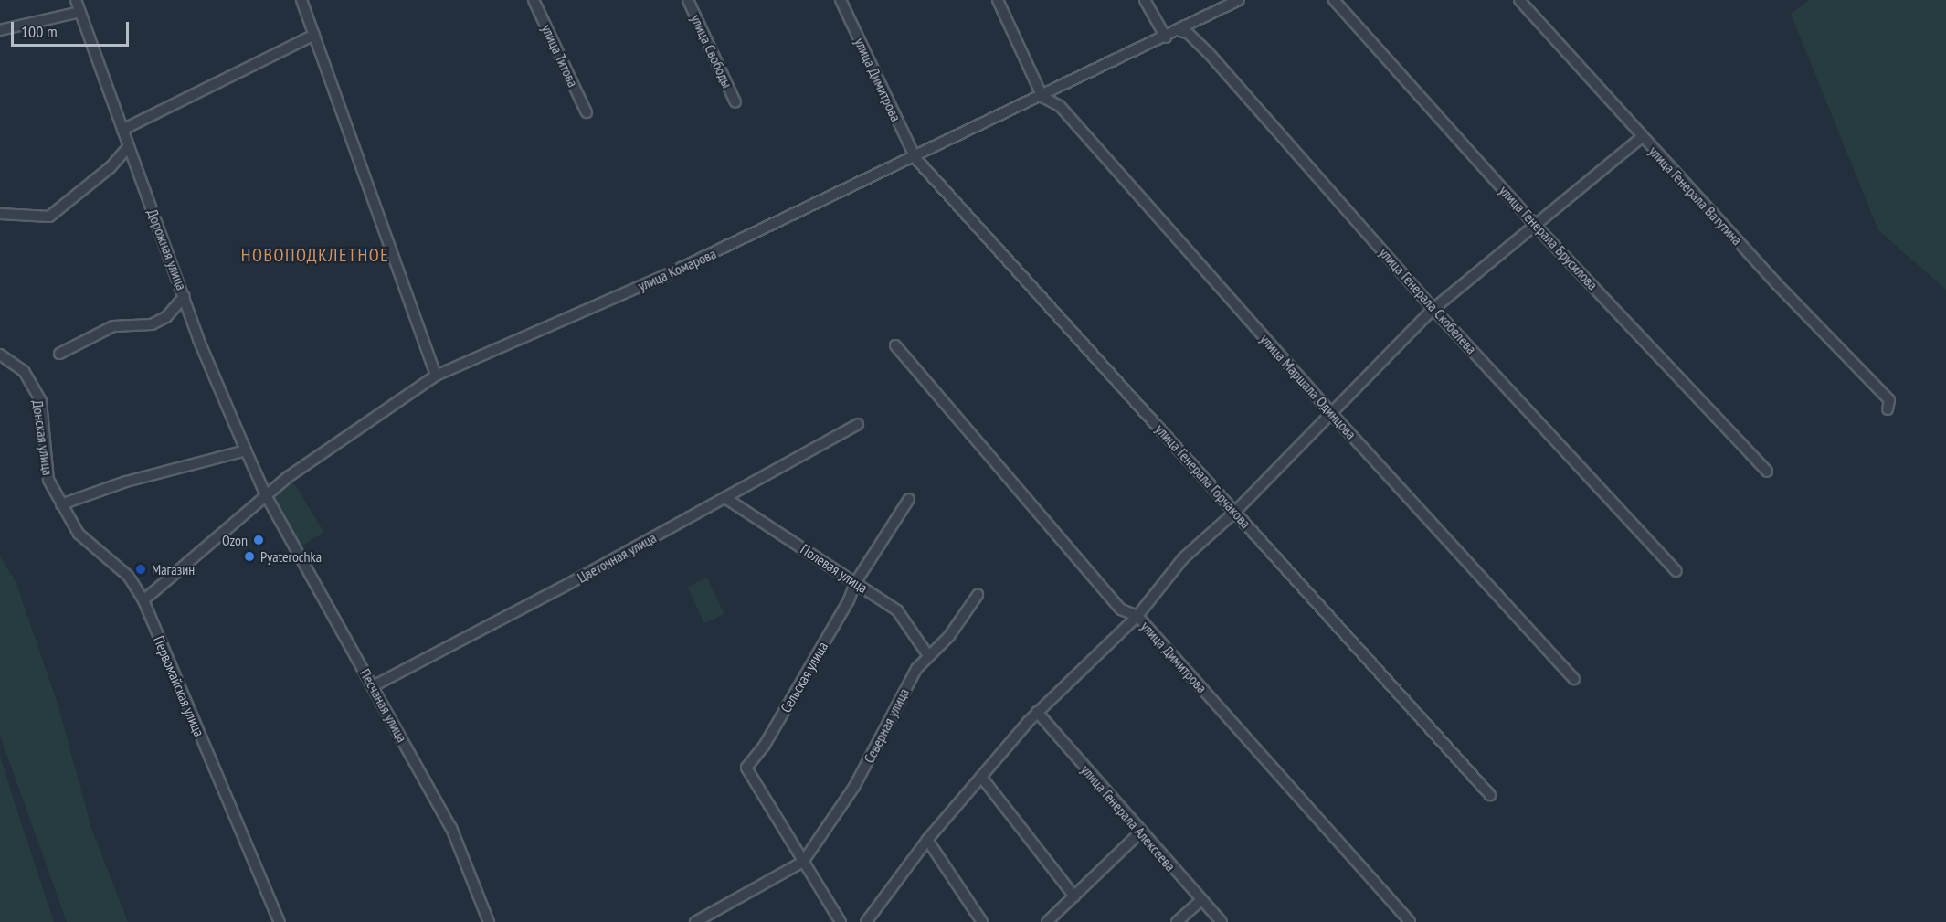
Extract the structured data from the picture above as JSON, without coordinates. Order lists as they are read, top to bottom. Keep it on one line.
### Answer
{"streets":{"street":["улица Свободы","улица Титова","улица Димитрова","улица Генерала Ватутина","улица Генерала Брусилова","Дорожная улица","улица Комарова","улица Генерала Скобелева","улица Маршала Одинцова","Донская улица","улица Генерала Горчакова","Цветочная улица","Полевая улица","Сельская улица","Первомайская улица","Песчаная улица","Северная улица","улица Генерала Алексеева"]},"crossings":[["улица Димитрова","улица Комарова"],["улица Димитрова","улица Генерала Горчакова"],["Дорожная улица","улица Комарова"],["Дорожная улица","Песчаная улица"],["улица Комарова","улица Генерала Скобелева"],["улица Комарова","улица Маршала Одинцова"],["улица Комарова","улица Генерала Горчакова"],["улица Комарова","Песчаная улица"],["Донская улица","Первомайская улица"],["Цветочная улица","Полевая улица"],["Цветочная улица","Песчаная улица"],["Полевая улица","Сельская улица"],["Полевая улица","Северная улица"],["Сельская улица","Северная улица"]],"districts":["НОВОПОДКЛЕТНОЕ"],"places":["Ozon","Pyaterochka","Магазин"],"scale_bar":"100 m"}
